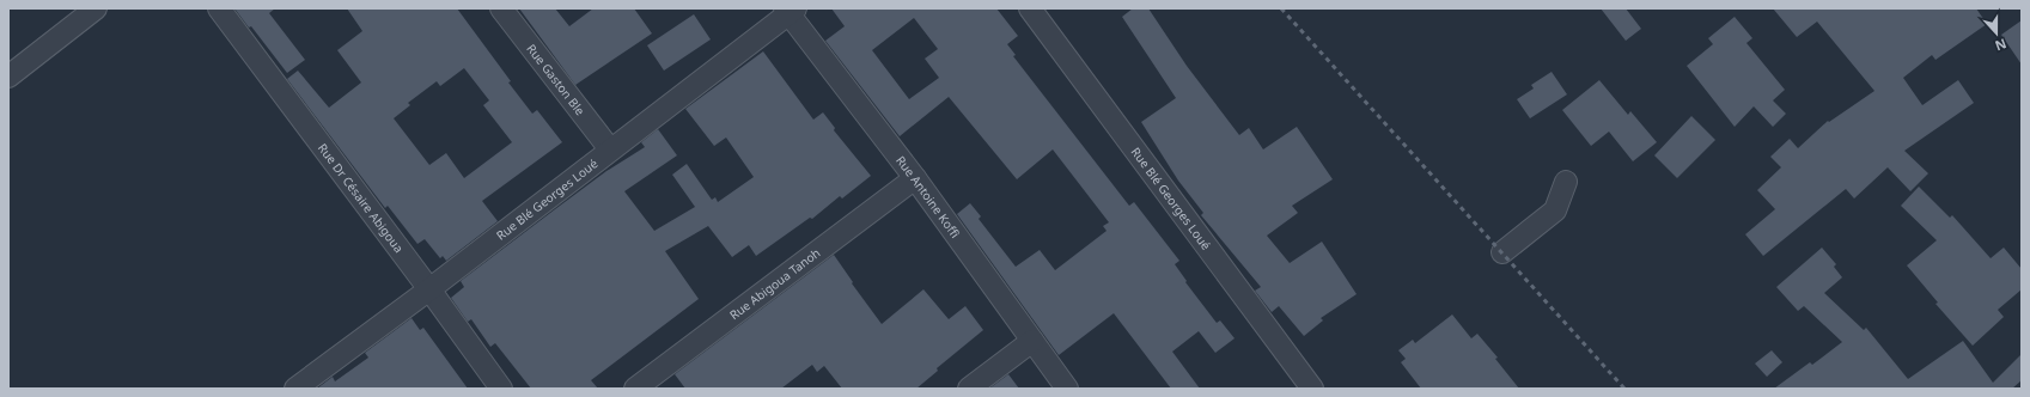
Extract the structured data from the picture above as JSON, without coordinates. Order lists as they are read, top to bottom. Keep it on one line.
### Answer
{"streets":{"street":["Rue Gaston Ble","Rue Dr Césaire Abigoua","Rue Antoine Koffi","Rue Blé Georges Loué","Rue Abigoua Tanoh"]},"crossings":[["Rue Gaston Ble","Rue Blé Georges Loué"],["Rue Dr Césaire Abigoua","Rue Blé Georges Loué"],["Rue Antoine Koffi","Rue Blé Georges Loué"],["Rue Antoine Koffi","Rue Abigoua Tanoh"]],"north":"bottom"}
